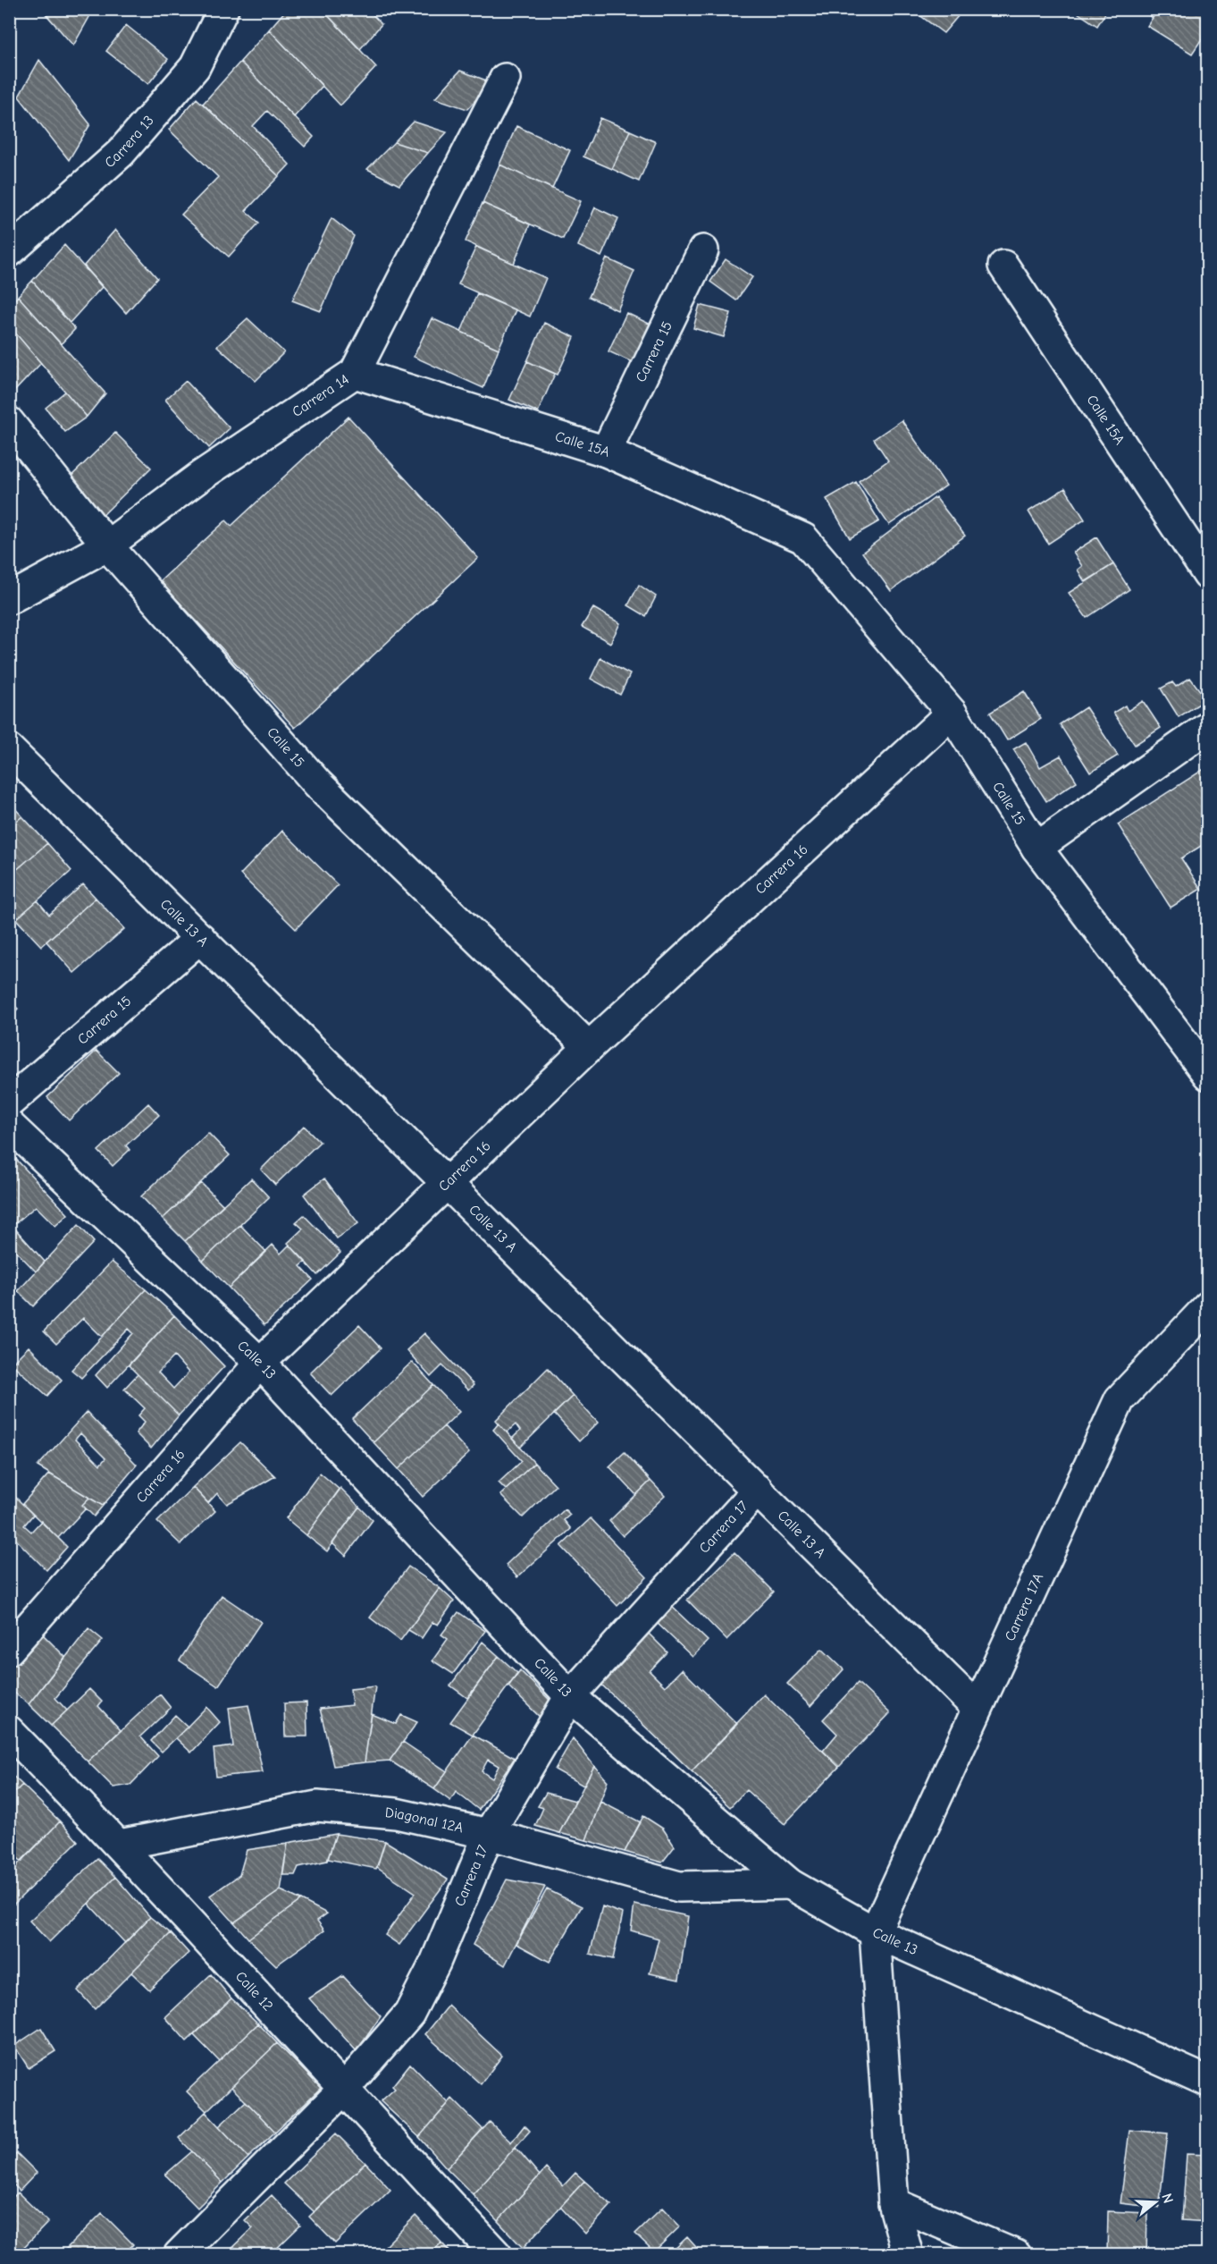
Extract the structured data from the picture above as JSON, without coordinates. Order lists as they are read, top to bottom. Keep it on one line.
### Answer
{"streets":{"street":["Carrera 13","Carrera 15","Carrera 14","Calle 15A","Calle 15","Carrera 16","Calle 13 A","Calle 13","Carrera 17","Carrera 17A","Diagonal 12A","Calle 12"]},"crossings":[["Carrera 15","Calle 15A"],["Carrera 15","Calle 13 A"],["Carrera 14","Calle 15A"],["Carrera 14","Calle 15"],["Calle 15A","Calle 15"],["Calle 15","Carrera 16"],["Carrera 16","Calle 13 A"],["Carrera 16","Calle 13"],["Calle 13 A","Carrera 17"],["Calle 13 A","Carrera 17A"],["Calle 13","Carrera 17"],["Calle 13","Carrera 17A"],["Calle 13","Diagonal 12A"],["Carrera 17","Diagonal 12A"],["Carrera 17","Calle 12"],["Diagonal 12A","Calle 12"]],"north":"right"}
